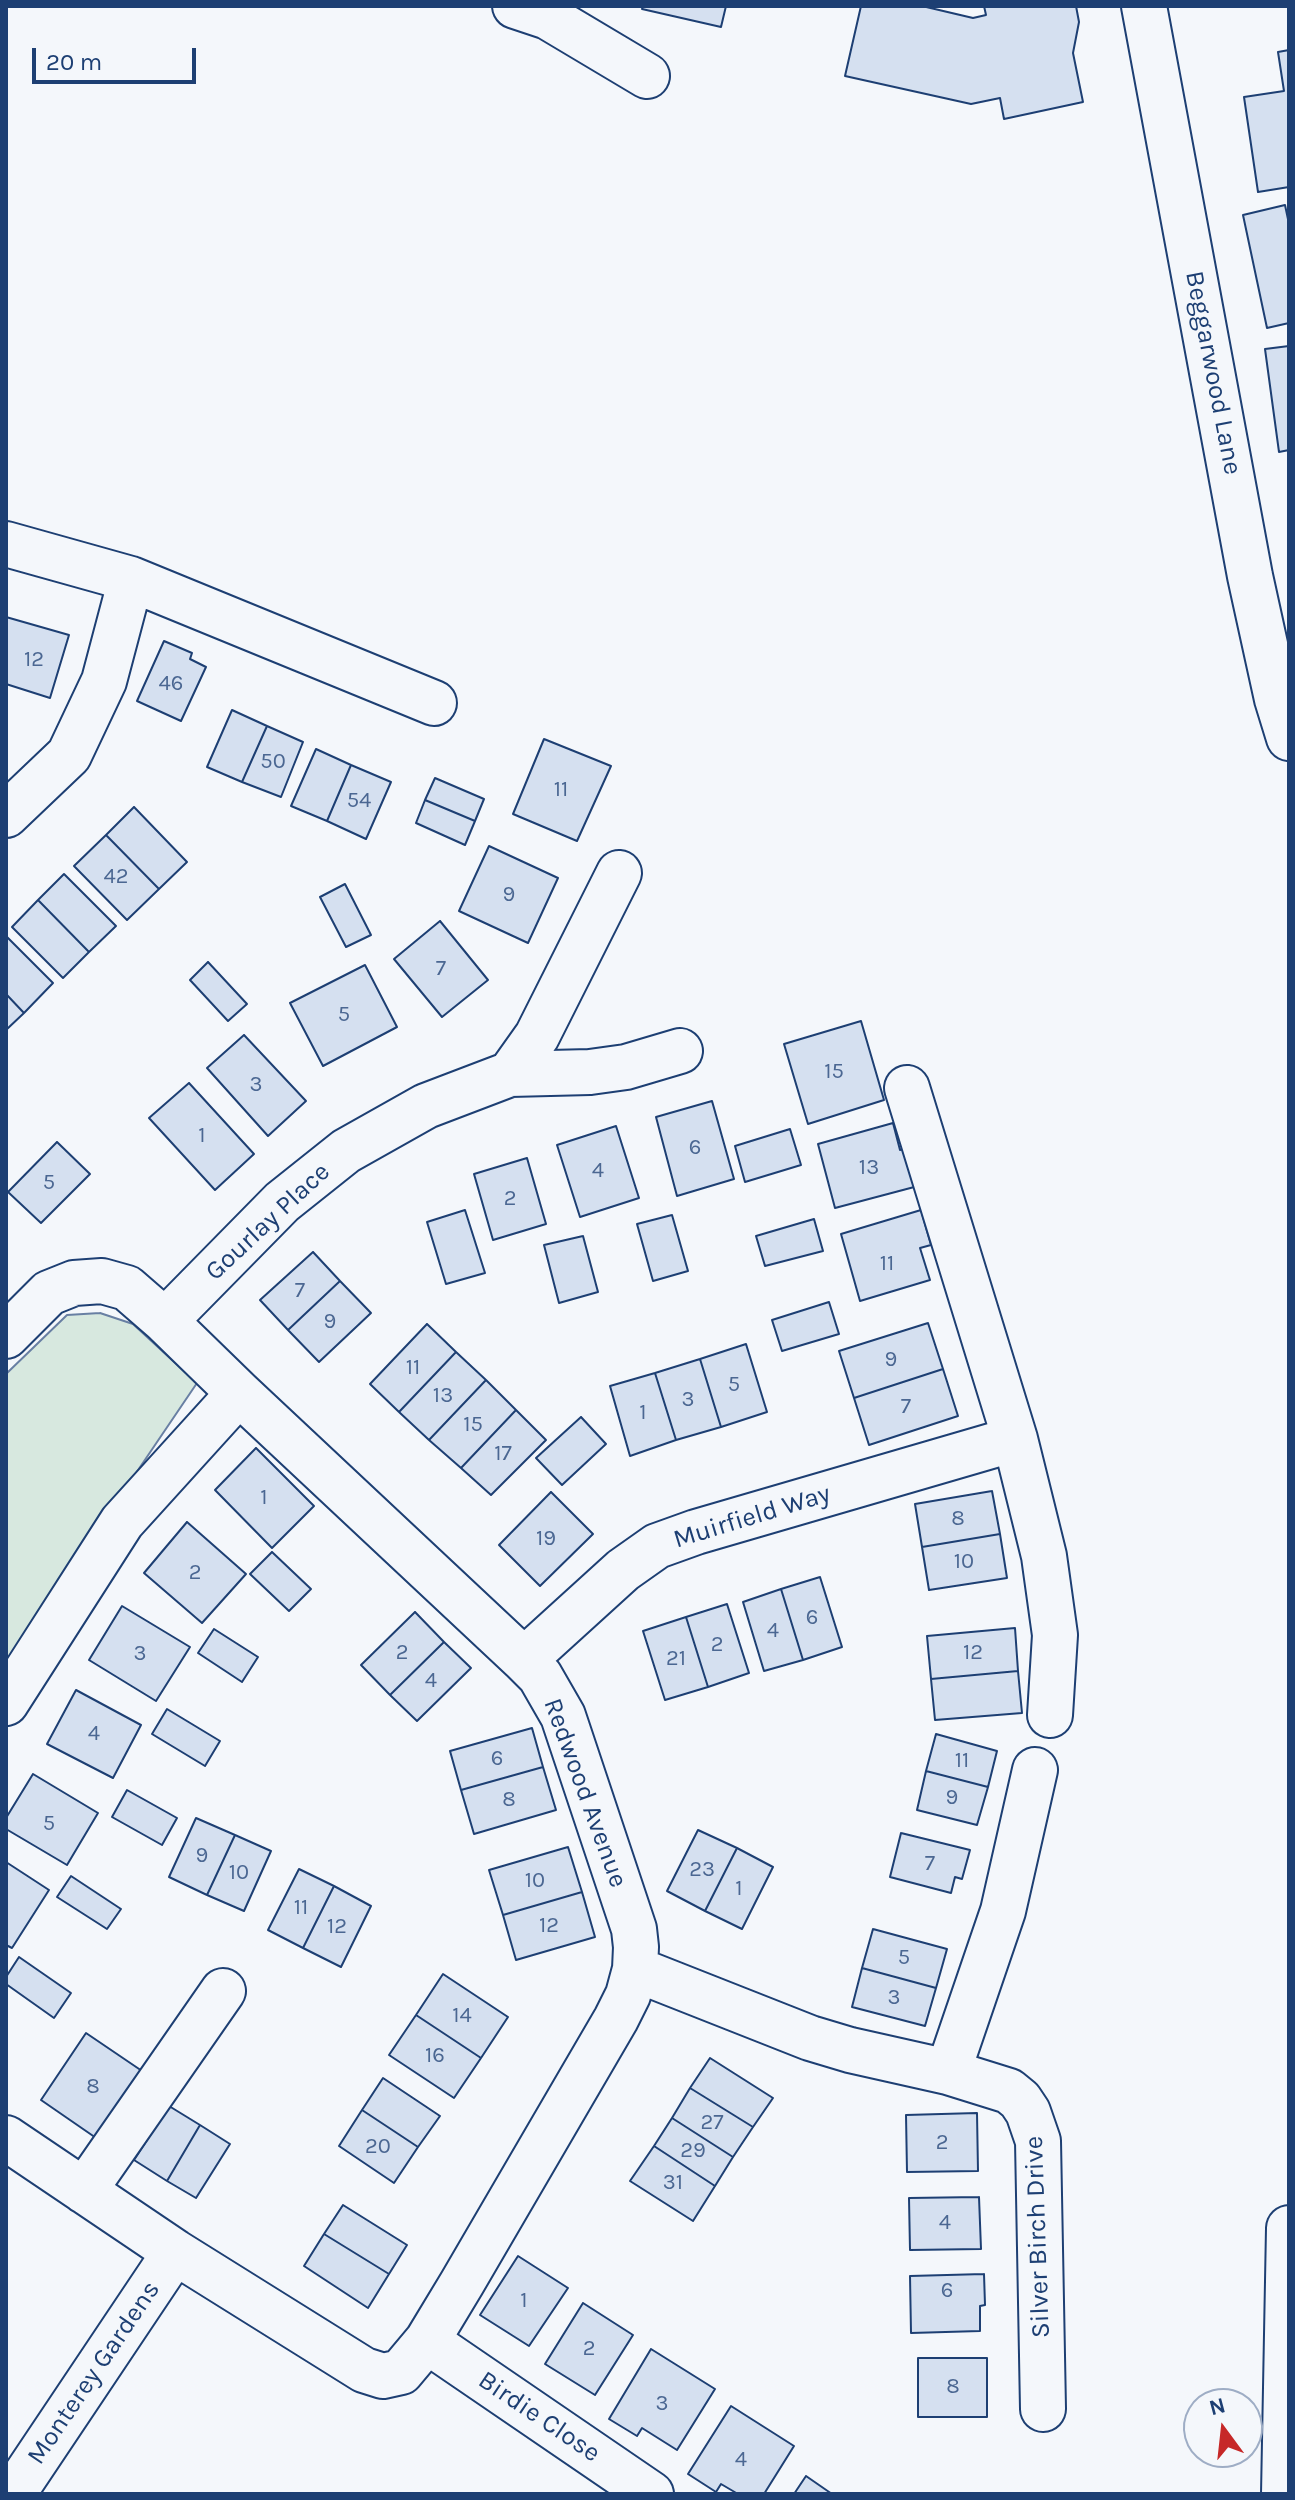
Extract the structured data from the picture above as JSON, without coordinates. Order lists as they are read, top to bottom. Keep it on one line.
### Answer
{"streets":{"street":["Beggarwood Lane","Gourlay Place","Muirfield Way","Redwood Avenue","Silver Birch Drive","Monterey Gardens","Birdie Close"]},"crossings":[["Gourlay Place","Redwood Avenue"],["Muirfield Way","Redwood Avenue"],["Redwood Avenue","Silver Birch Drive"],["Redwood Avenue","Monterey Gardens"],["Redwood Avenue","Birdie Close"]],"house_numbers":["12","46","50","11","54","42","9","7","5","15","3","1","6","13","4","5","2","11","7","9","9","11","5","13","3","7","1","15","17","1","8","19","10","2","6","4","2","2","12","3","21","4","4","6","11","9","8","5","9","7","23","10","10","1","11","12","12","5","3","14","16","8","27","2","20","29","31","4","6","1","2","8","3","4"],"scale_bar":"20 m","north":"top"}
